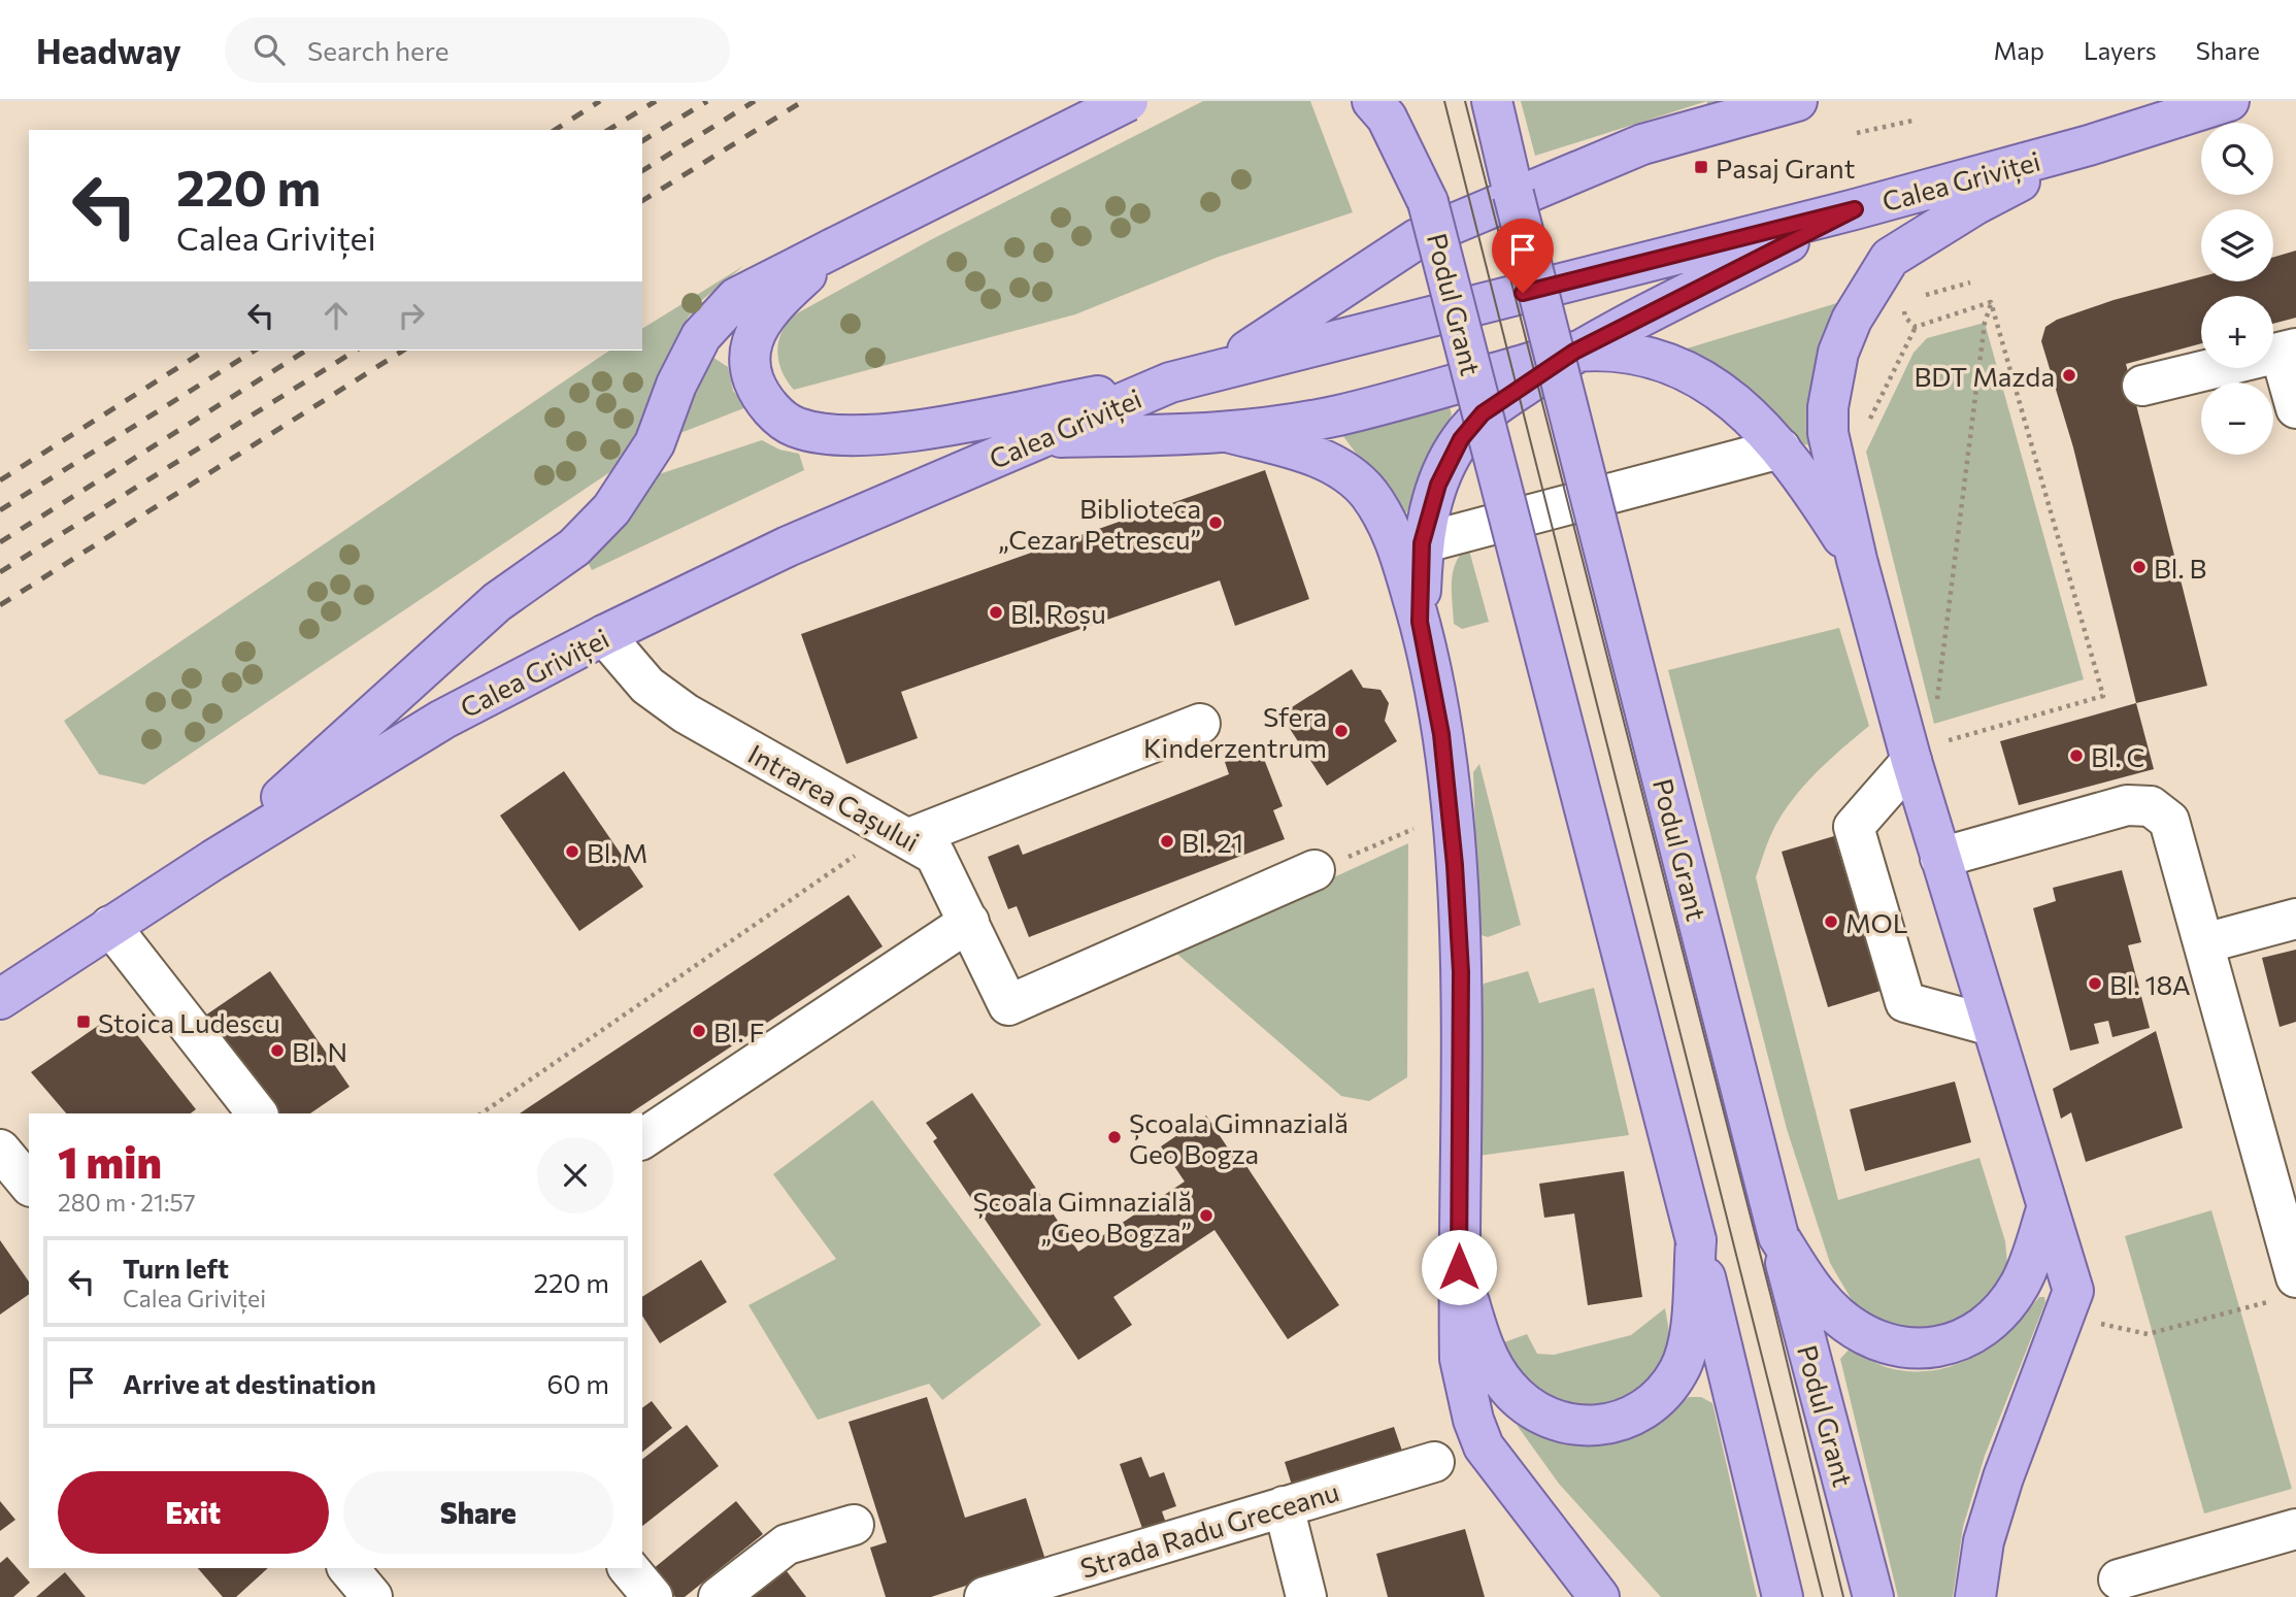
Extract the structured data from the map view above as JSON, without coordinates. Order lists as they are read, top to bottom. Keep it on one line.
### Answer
{"streets":{"main road":["Calea Griviței","Podul Grant"],"street":["Intrarea Cașului","Strada Radu Greceanu"]},"crossings":[["Calea Griviței","Intrarea Cașului"]],"places":{"transit":["Pasaj Grant","Stoica Ludescu"],"other":["BDT Mazda","Biblioteca „Cezar Petrescu”","Bl. B","Bl. Roșu","Sfera Kinderzentrum","Bl. C","Bl. 21","Bl. M","MOL","Bl. 18A","Bl. F","Bl. N","Școala Gimnazială Geo Bogza","Școala Gimnazială „Geo Bogza”"]},"page":{"header":"Headway","search":"Search here","nav":["Map","Layers","Share"],"map_buttons":["+","−"],"turn":["220 m","Calea Griviței"],"heading":["1 min","280 m · 21:57"],"list":[{"name":"Turn left","note":"Calea Griviței","value":"220 m"},{"name":"Arrive at destination","value":"60 m"}],"buttons":["Exit","Share"]}}
